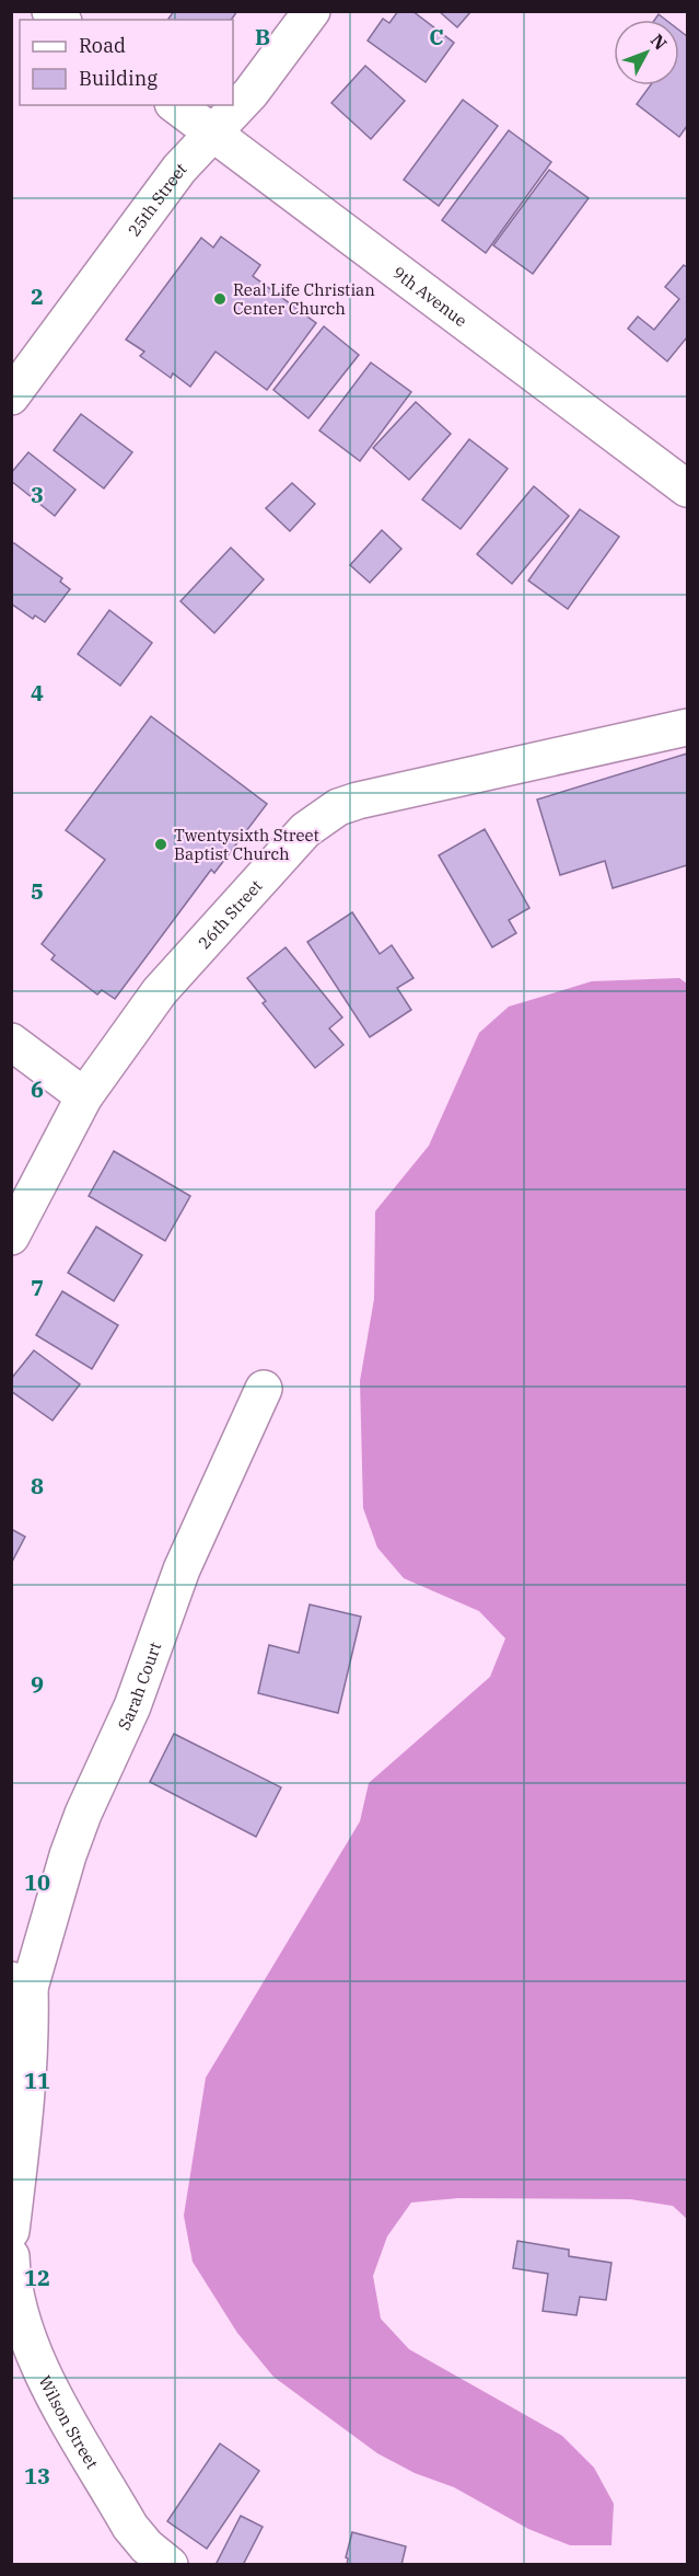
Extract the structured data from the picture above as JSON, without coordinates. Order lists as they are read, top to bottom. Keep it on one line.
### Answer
{"streets":{"street":["25th Street","9th Avenue","26th Street","Sarah Court","Wilson Street"]},"crossings":[["25th Street","9th Avenue"]],"places":["Real Life Christian Center Church","Twentysixth Street Baptist Church"],"legend":["Road","Building"],"north":"top right","grid":{"columns":["B","C"],"rows":["2","3","4","5","6","7","8","9","10","11","12","13"]}}
